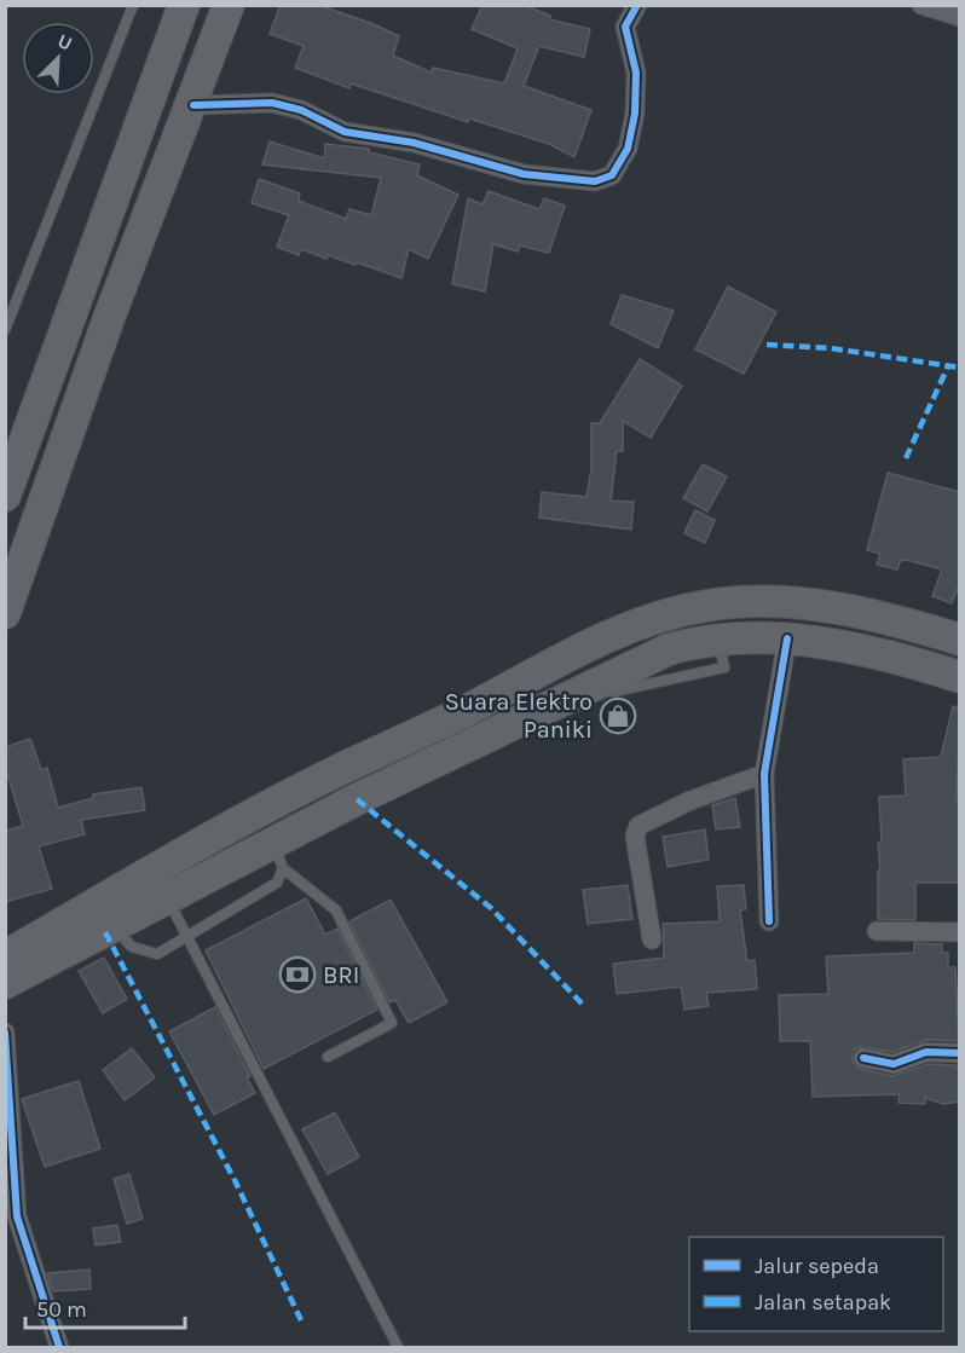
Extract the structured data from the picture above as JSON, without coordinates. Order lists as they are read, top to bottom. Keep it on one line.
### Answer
{"places":{"shop":["Suara Elektro Paniki"],"bank":["BRI"]},"legend":["Jalur sepeda","Jalan setapak"],"scale_bar":"50 m","north":"top right"}
